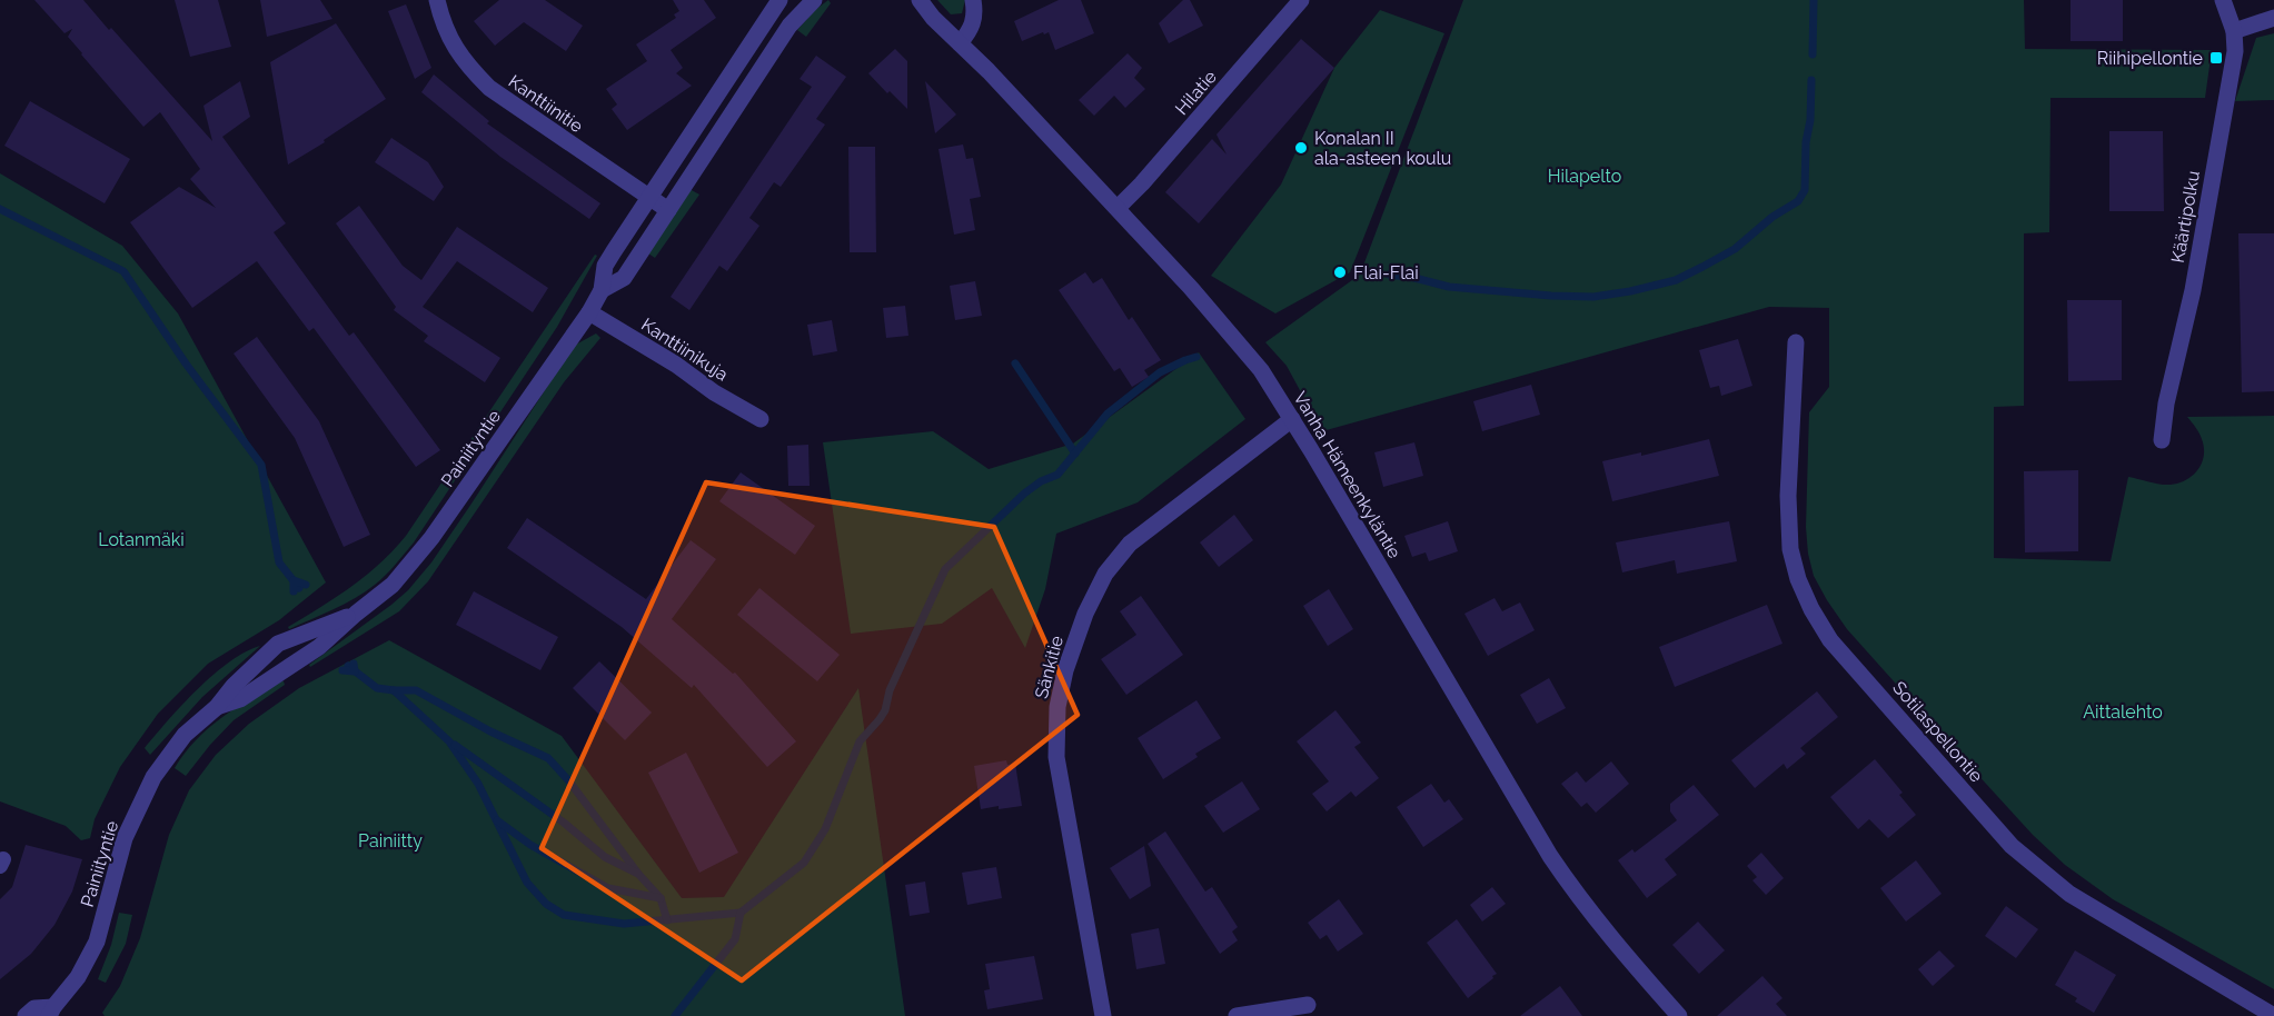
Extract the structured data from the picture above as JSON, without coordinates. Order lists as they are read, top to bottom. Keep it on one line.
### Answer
{"streets":{"street":["Hilatie","Kanttiinitie","Käärtipolku","Kanttiinikuja","Painiityntie","Vanha Hämeenkyläntie","Sänkitie","Sotilaspellontie"]},"crossings":[["Hilatie","Vanha Hämeenkyläntie"],["Kanttiinitie","Painiityntie"],["Kanttiinikuja","Painiityntie"],["Vanha Hämeenkyläntie","Sänkitie"]],"parks":["Hilapelto","Lotanmäki","Aittalehto","Painiitty"],"places":{"transit":["Riihipellontie"],"other":["Konalan II ala-asteen koulu","Flai-Flai"]}}
